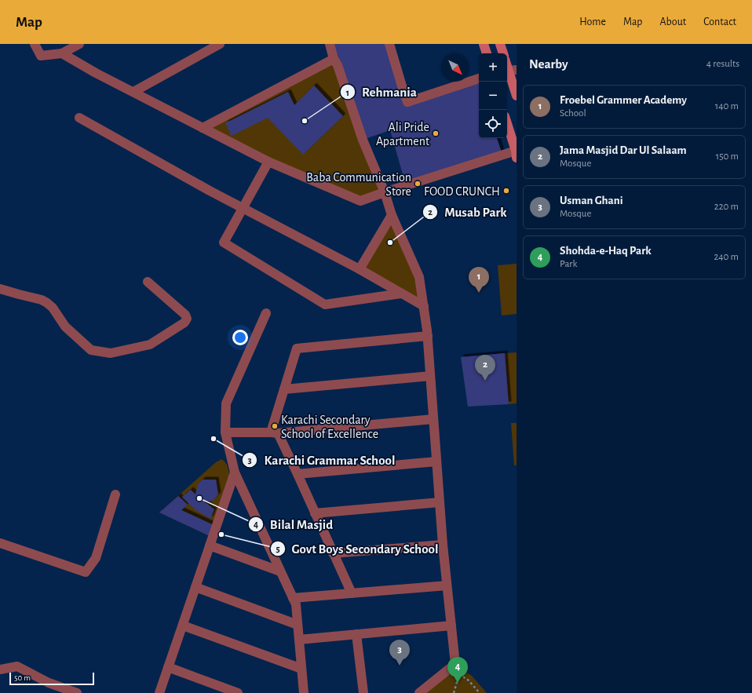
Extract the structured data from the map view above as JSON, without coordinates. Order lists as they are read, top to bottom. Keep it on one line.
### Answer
{"places":["Rehmania","Ali Pride Apartment","Baba Communication Store","FOOD CRUNCH","Musab Park","Karachi Secondary School of Excellence","Karachi Grammar School","Bilal Masjid","Govt Boys Secondary School"],"scale_bar":"50 m","north":"bottom right","page":{"header":"Map","nav":["Home","Map","About","Contact"],"heading":["Nearby","4 results"],"map_buttons":["+","−"],"list":[{"mark":"1","name":"Froebel Grammer Academy","note":"School","value":"140 m"},{"mark":"2","name":"Jama Masjid Dar Ul Salaam","note":"Mosque","value":"150 m"},{"mark":"3","name":"Usman Ghani","note":"Mosque","value":"220 m"},{"mark":"4","name":"Shohda-e-Haq Park","note":"Park","value":"240 m"}],"pins":["1","2","3","4"],"scale":"50 m"}}
